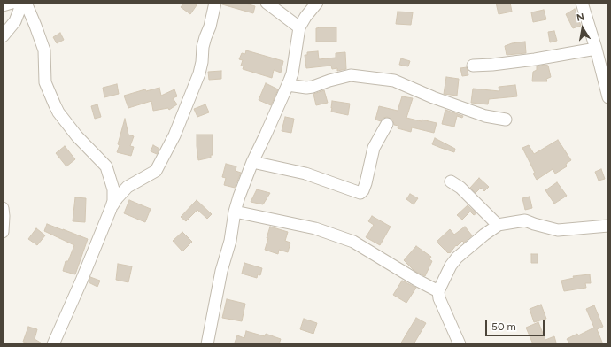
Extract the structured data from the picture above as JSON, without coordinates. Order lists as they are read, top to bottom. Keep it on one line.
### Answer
{"scale_bar":"50 m","north":"top"}
